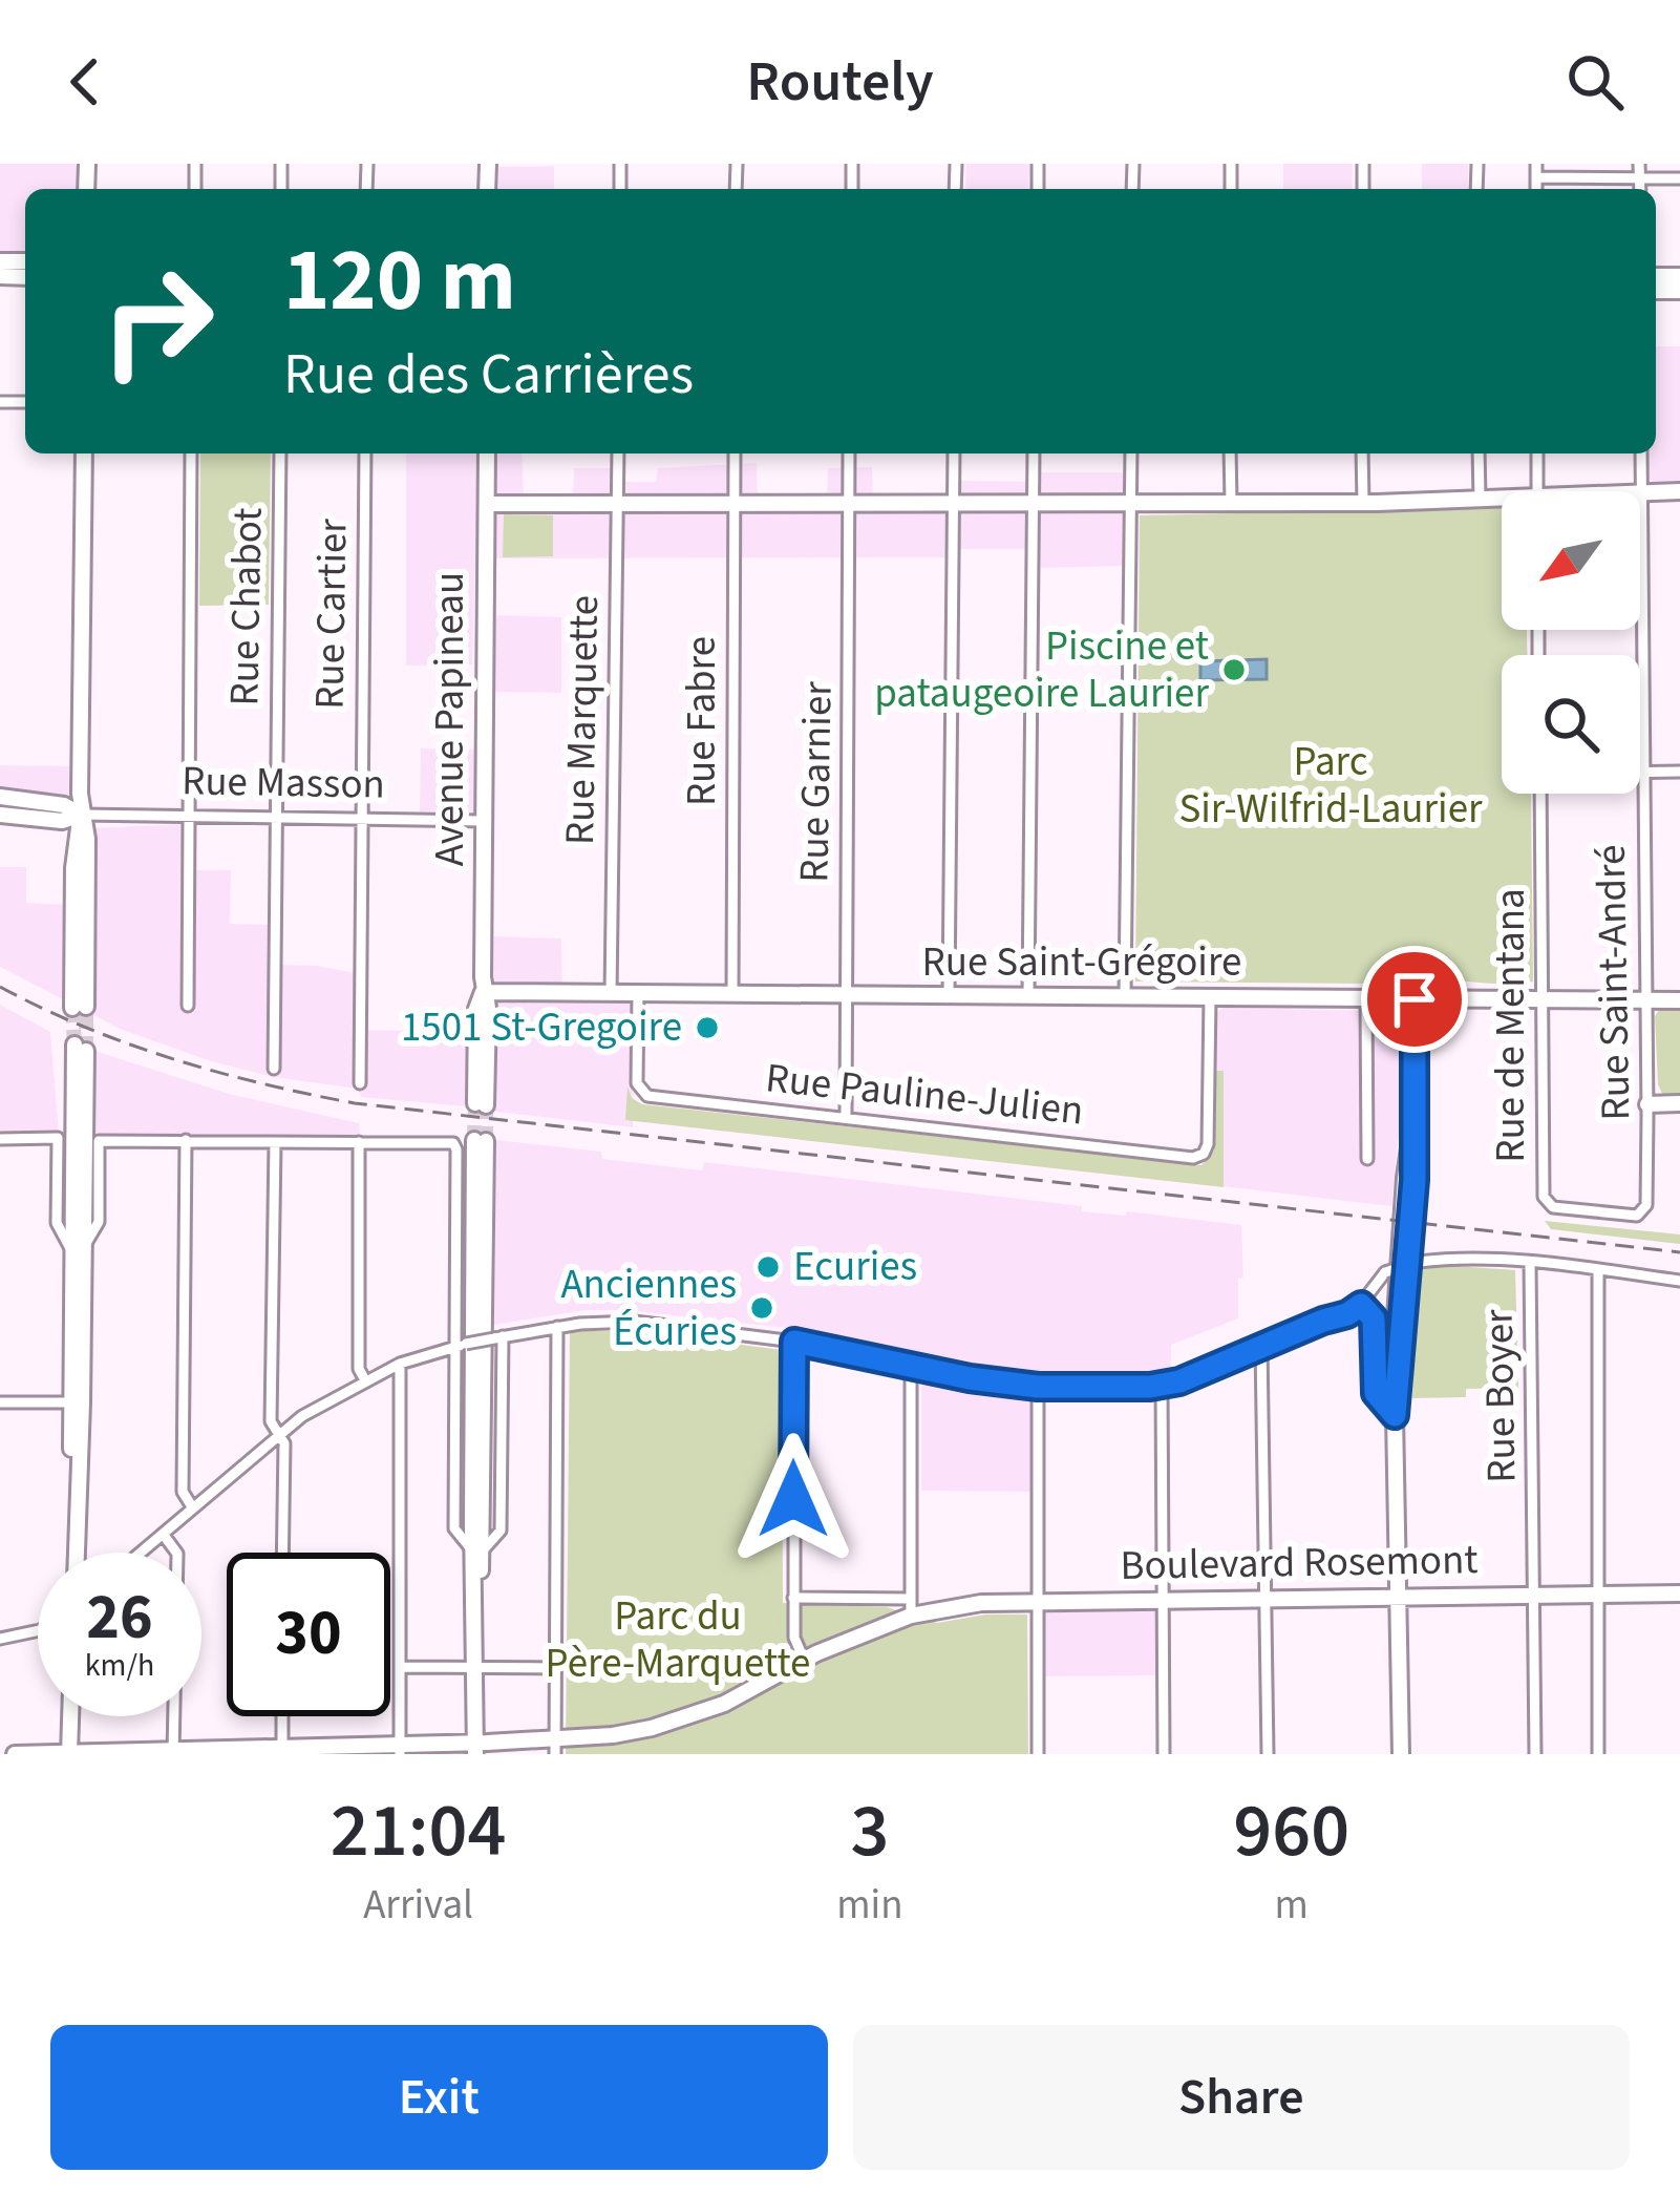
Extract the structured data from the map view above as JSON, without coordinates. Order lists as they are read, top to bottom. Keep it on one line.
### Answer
{"streets":{"main road":["Avenue Papineau","Rue Masson","Rue Saint-Grégoire","Boulevard Rosemont"],"street":["Rue Chabot","Rue Cartier","Rue Marquette","Rue Fabre","Rue Garnier","Rue Saint-André","Rue de Mentana","Rue Pauline-Julien","Rue Boyer"]},"crossings":[["Rue Chabot","Rue Masson"],["Rue Cartier","Rue Masson"],["Avenue Papineau","Rue Masson"],["Avenue Papineau","Rue Saint-Grégoire"],["Rue Marquette","Rue Saint-Grégoire"],["Rue Fabre","Rue Saint-Grégoire"],["Rue Garnier","Rue Saint-Grégoire"],["Rue Garnier","Rue Pauline-Julien"],["Rue Saint-Grégoire","Rue Saint-André"],["Rue Saint-Grégoire","Rue de Mentana"],["Rue Saint-Grégoire","Rue Pauline-Julien"],["Rue Saint-André","Rue de Mentana"],["Rue Boyer","Boulevard Rosemont"]],"parks":["Parc Sir-Wilfrid-Laurier","Parc du Père-Marquette"],"places":["Piscine et pataugeoire Laurier","1501 St-Gregoire","Ecuries","Anciennes Écuries"],"north":"bottom left","page":{"header":"Routely","turn":["120 m","Rue des Carrières"],"speed":"26 km/h","limit":"30","eta":["21:04","Arrival","3","min","960","m"],"buttons":["Exit","Share"]}}
